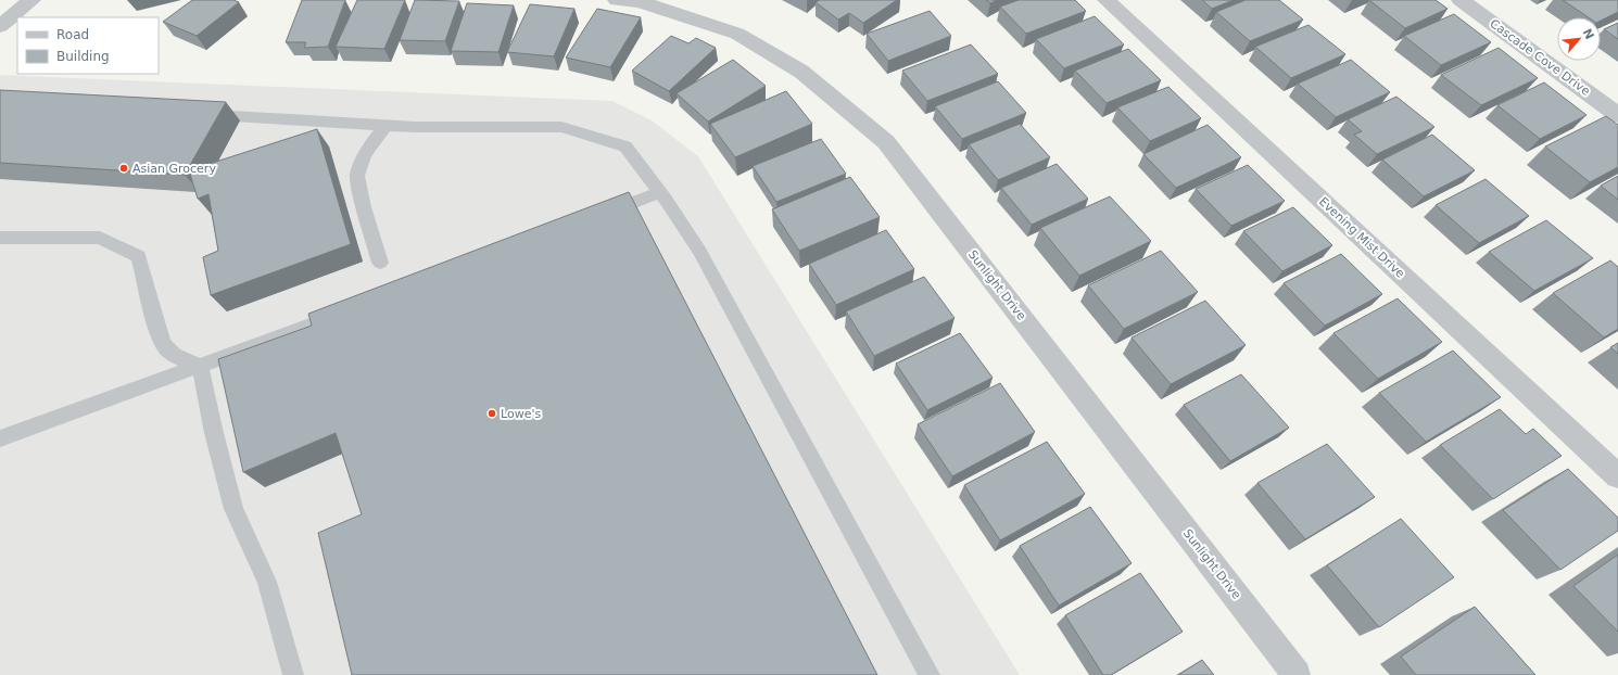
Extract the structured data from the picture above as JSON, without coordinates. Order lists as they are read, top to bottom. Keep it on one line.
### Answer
{"streets":{"street":["Cascade Cove Drive","Evening Mist Drive","Sunlight Drive"]},"places":["Asian Grocery","Lowe's"],"legend":["Road","Building"],"north":"top right"}
